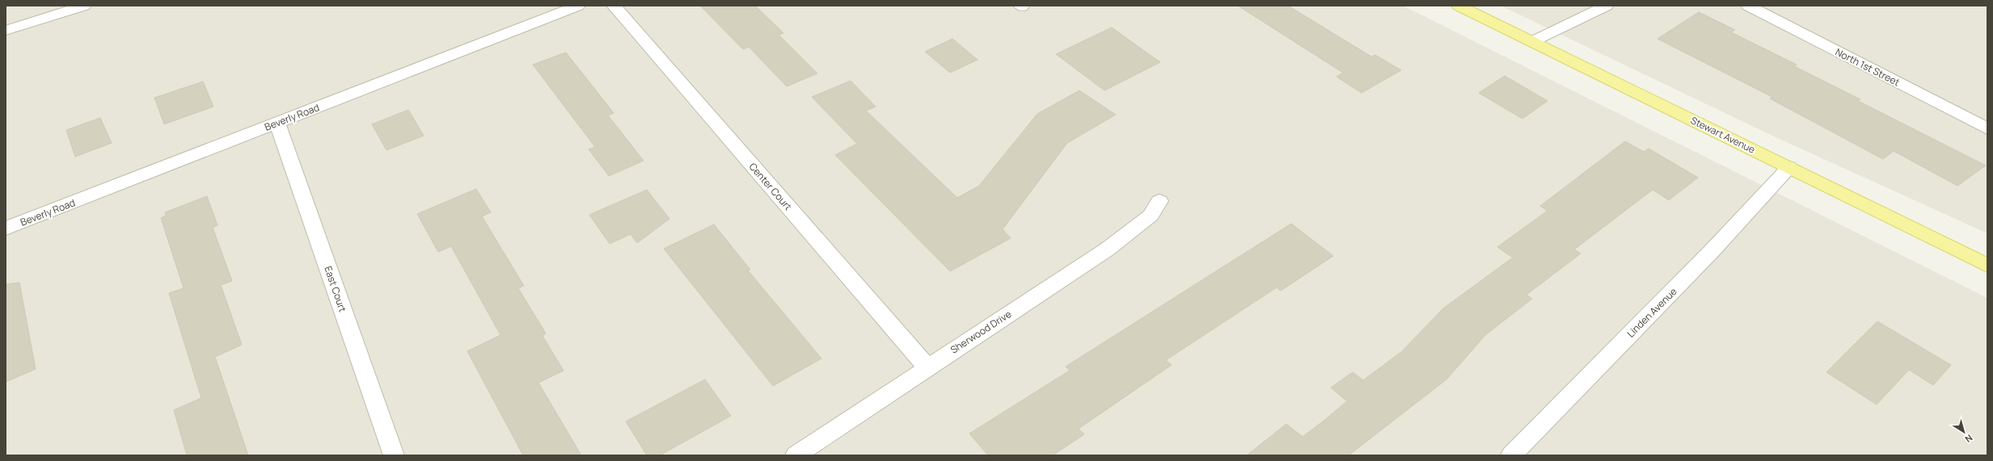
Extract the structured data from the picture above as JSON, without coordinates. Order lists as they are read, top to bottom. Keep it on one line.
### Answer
{"streets":{"main road":["Stewart Avenue"],"street":["North 1st Street","Beverly Road","Center Court","East Court","Linden Avenue","Sherwood Drive"]},"crossings":[["Beverly Road","East Court"],["Stewart Avenue","Linden Avenue"],["Center Court","Sherwood Drive"]],"north":"bottom right"}
